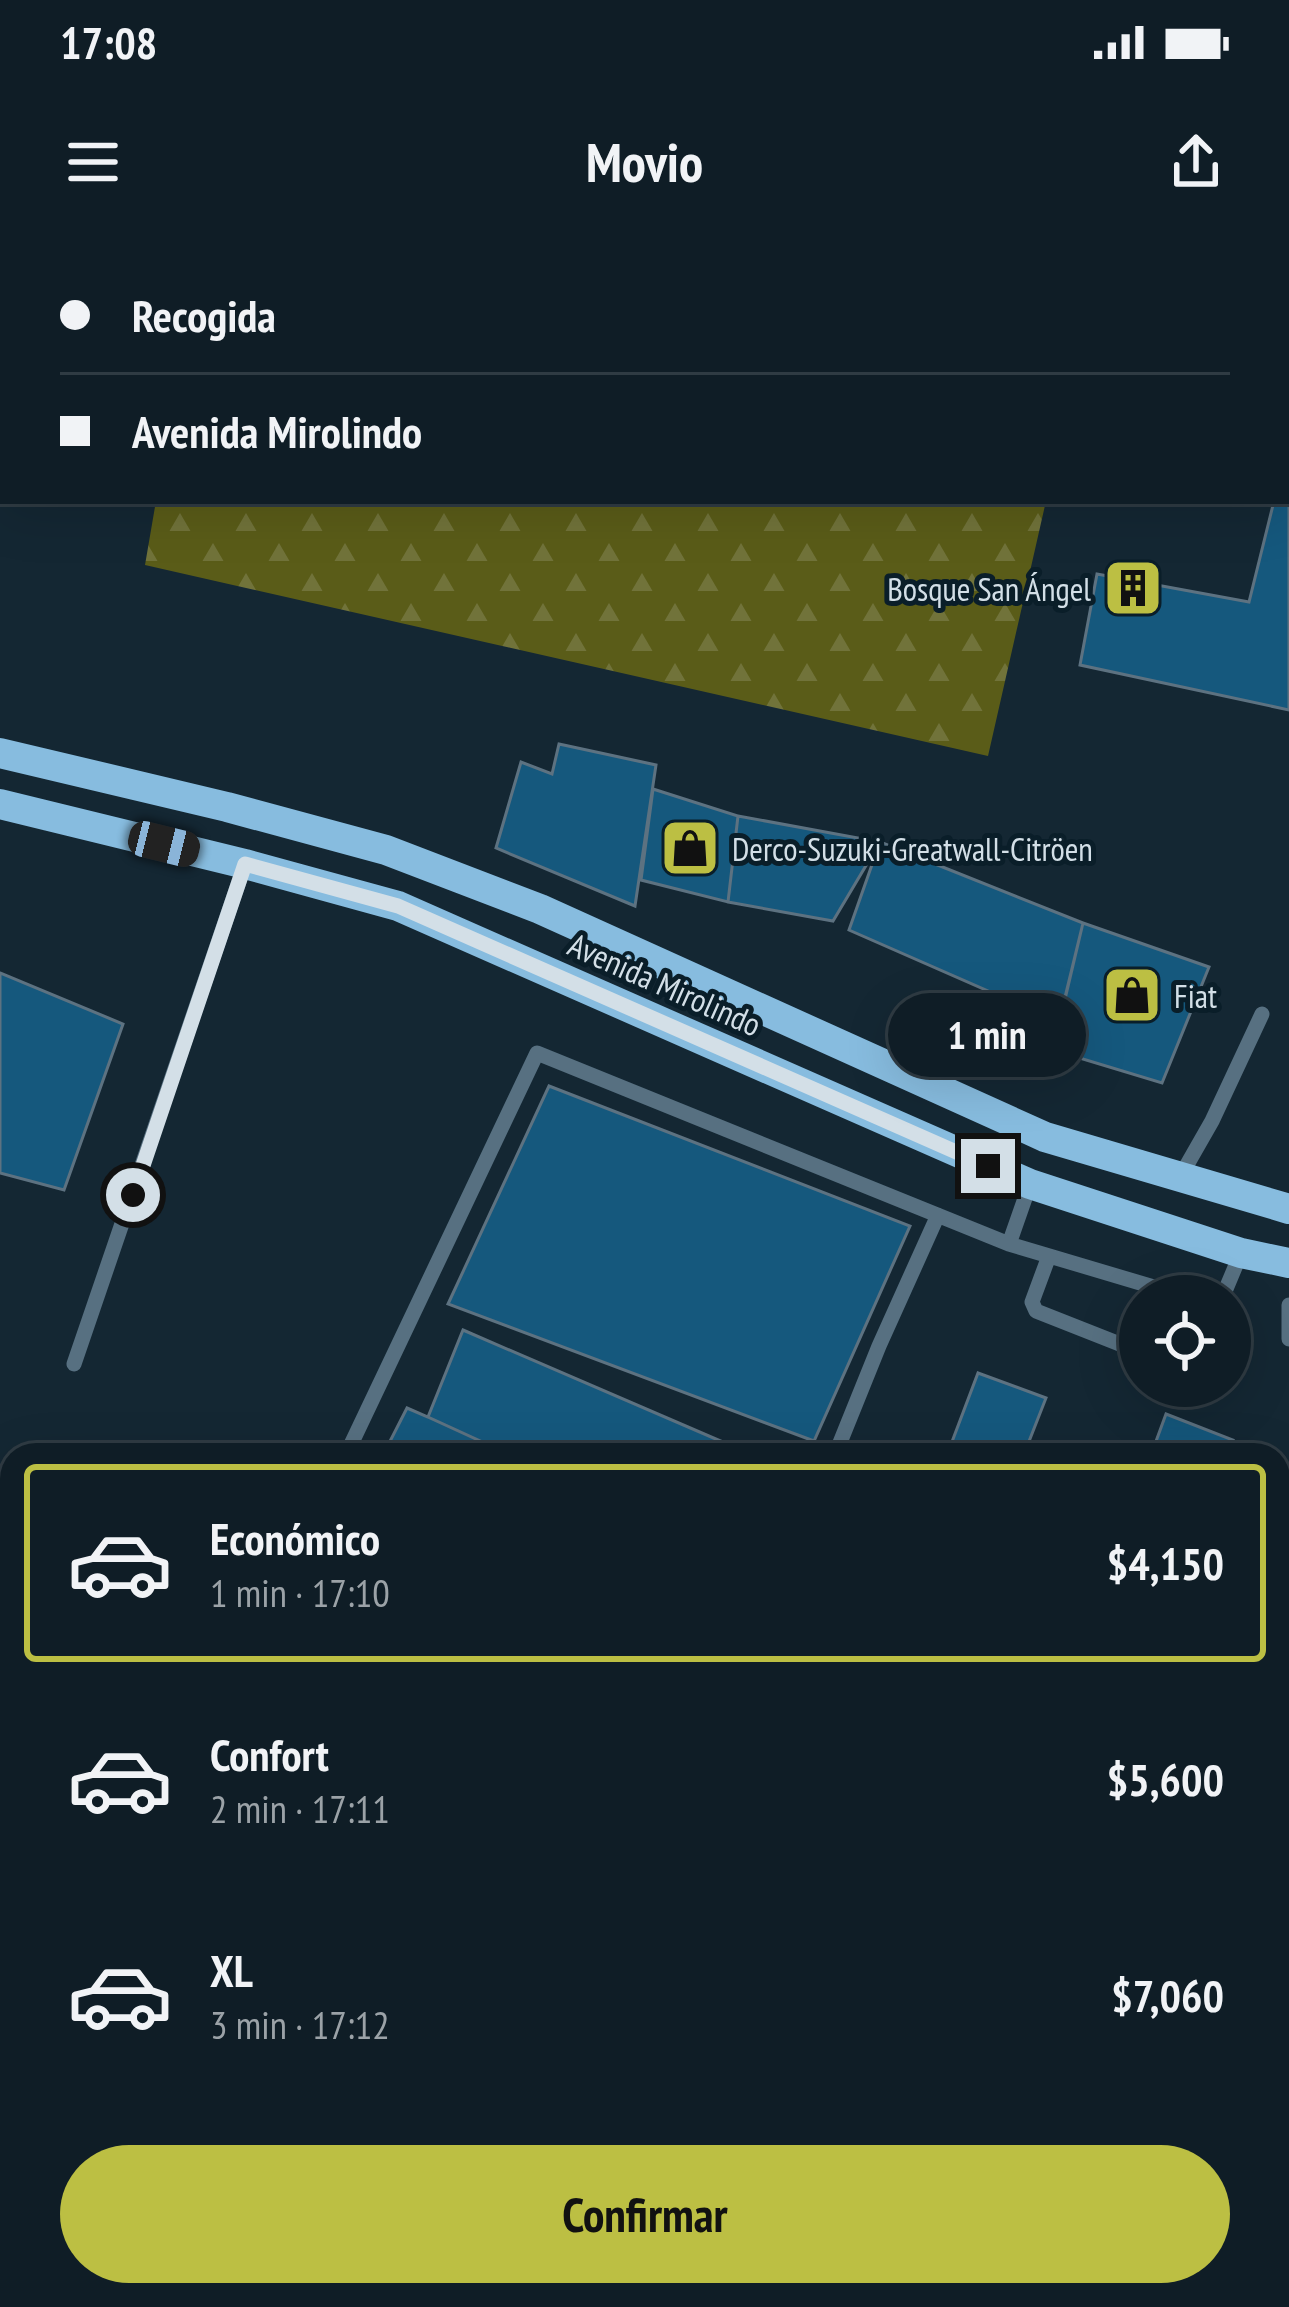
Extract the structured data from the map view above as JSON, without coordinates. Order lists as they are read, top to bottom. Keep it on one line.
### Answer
{"streets":{"main road":["Avenida Mirolindo"]},"places":{"building":["Bosque San Ángel"],"shop":["Derco-Suzuki-Greatwall-Citröen","Fiat"]},"page":{"status":"17:08","header":"Movio","banner":["Recogida","Avenida Mirolindo"],"bubble":"1 min","list":[{"name":"Económico","note":"1 min · 17:10","value":"$4,150"},{"name":"Confort","note":"2 min · 17:11","value":"$5,600"},{"name":"XL","note":"3 min · 17:12","value":"$7,060"}],"buttons":"Confirmar"}}
